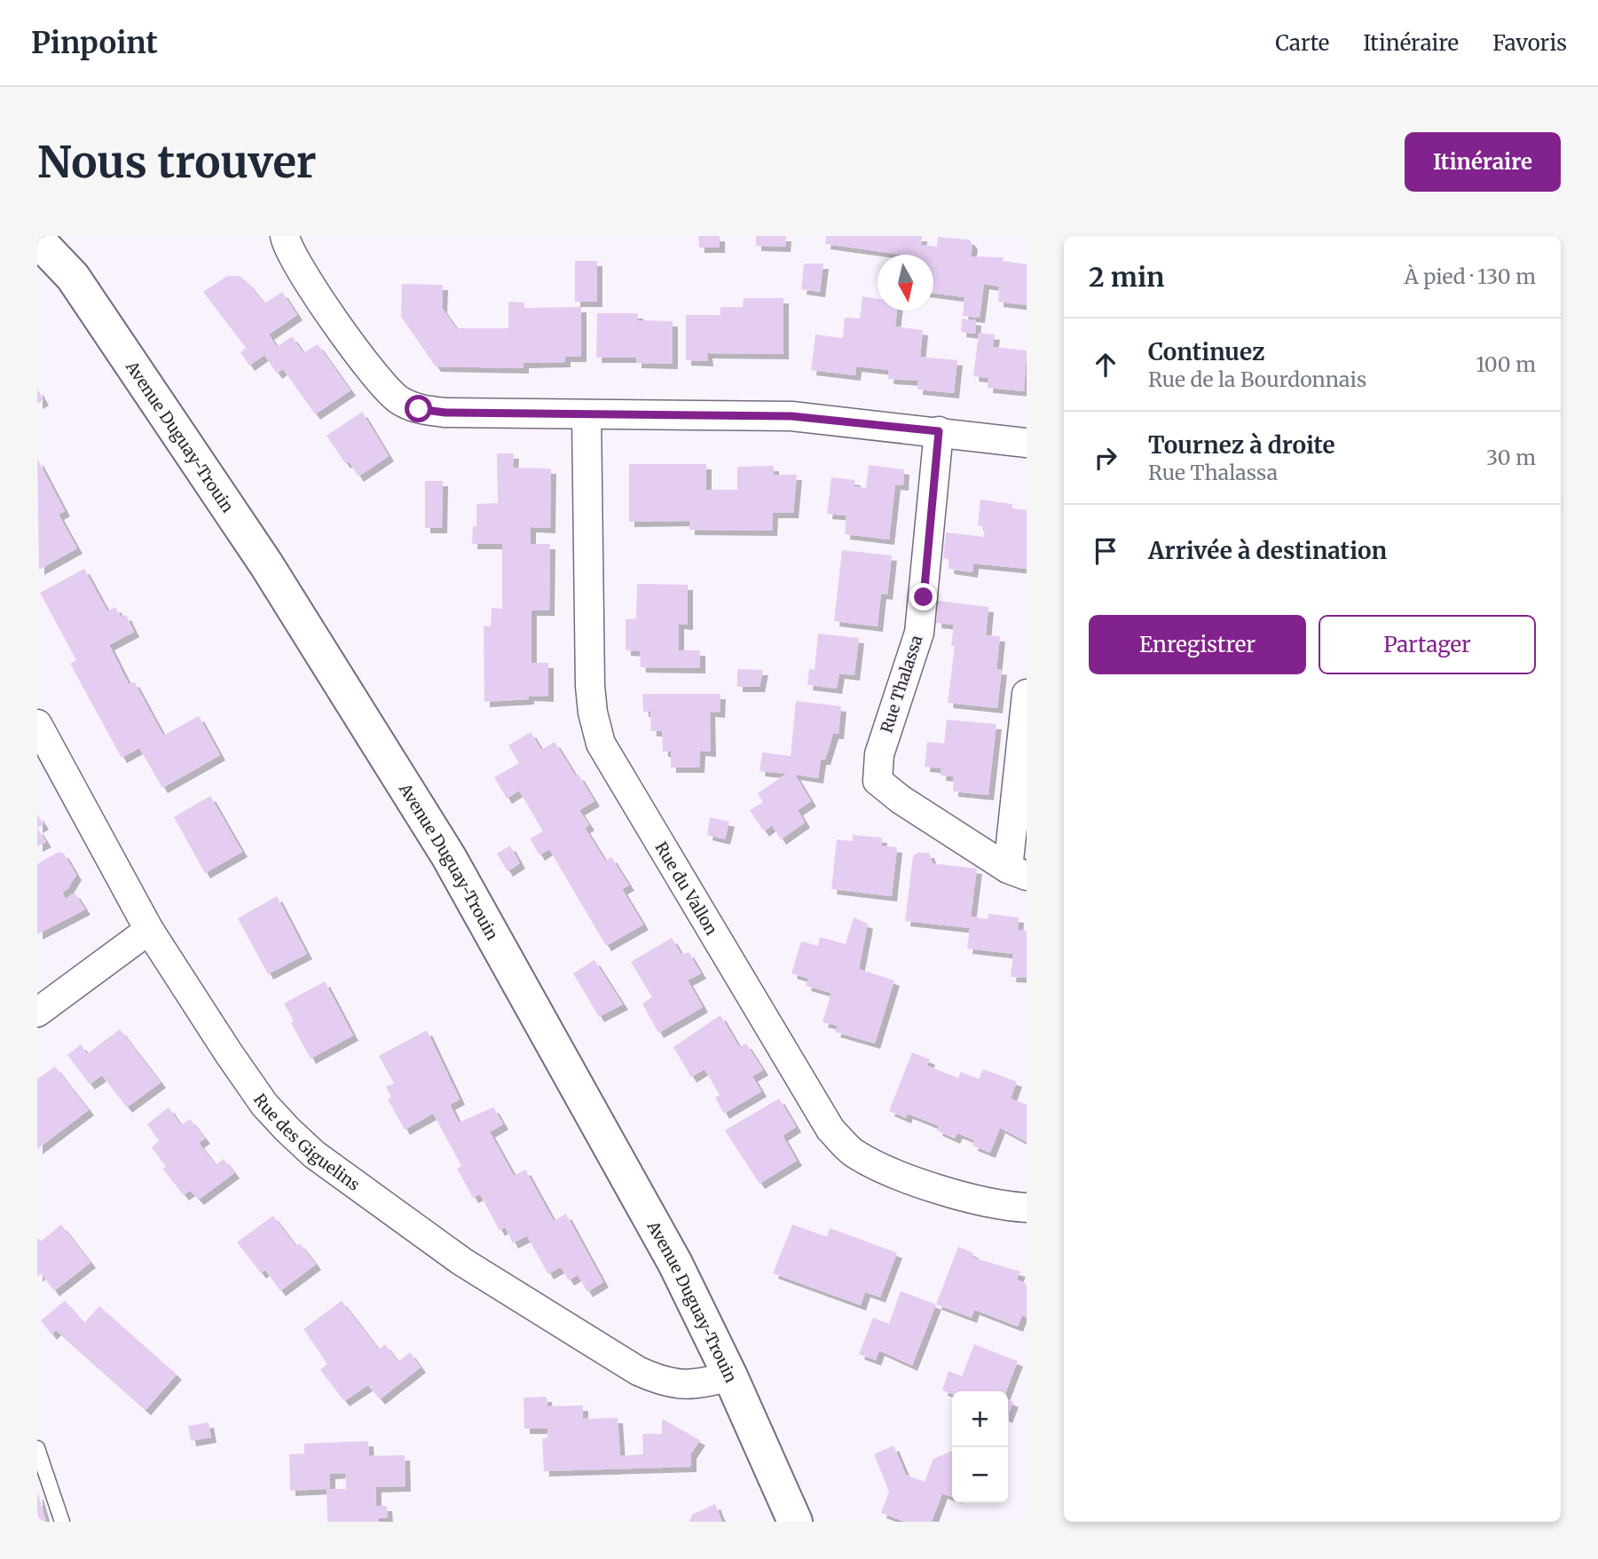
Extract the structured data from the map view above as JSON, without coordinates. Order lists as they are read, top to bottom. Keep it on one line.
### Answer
{"streets":{"street":["Avenue Duguay-Trouin","Rue Thalassa","Rue du Vallon","Rue des Giguelins"]},"crossings":[["Avenue Duguay-Trouin","Rue des Giguelins"]],"north":"bottom","page":{"header":"Pinpoint","nav":["Carte","Itinéraire","Favoris"],"buttons":["Itinéraire",["Enregistrer","Partager"]],"title":"Nous trouver","heading":["2 min","À pied · 130 m"],"list":[["Continuez","Rue de la Bourdonnais","100 m"],["Tournez à droite","Rue Thalassa","30 m"],"Arrivée à destination"],"map_buttons":["+","−"]}}
